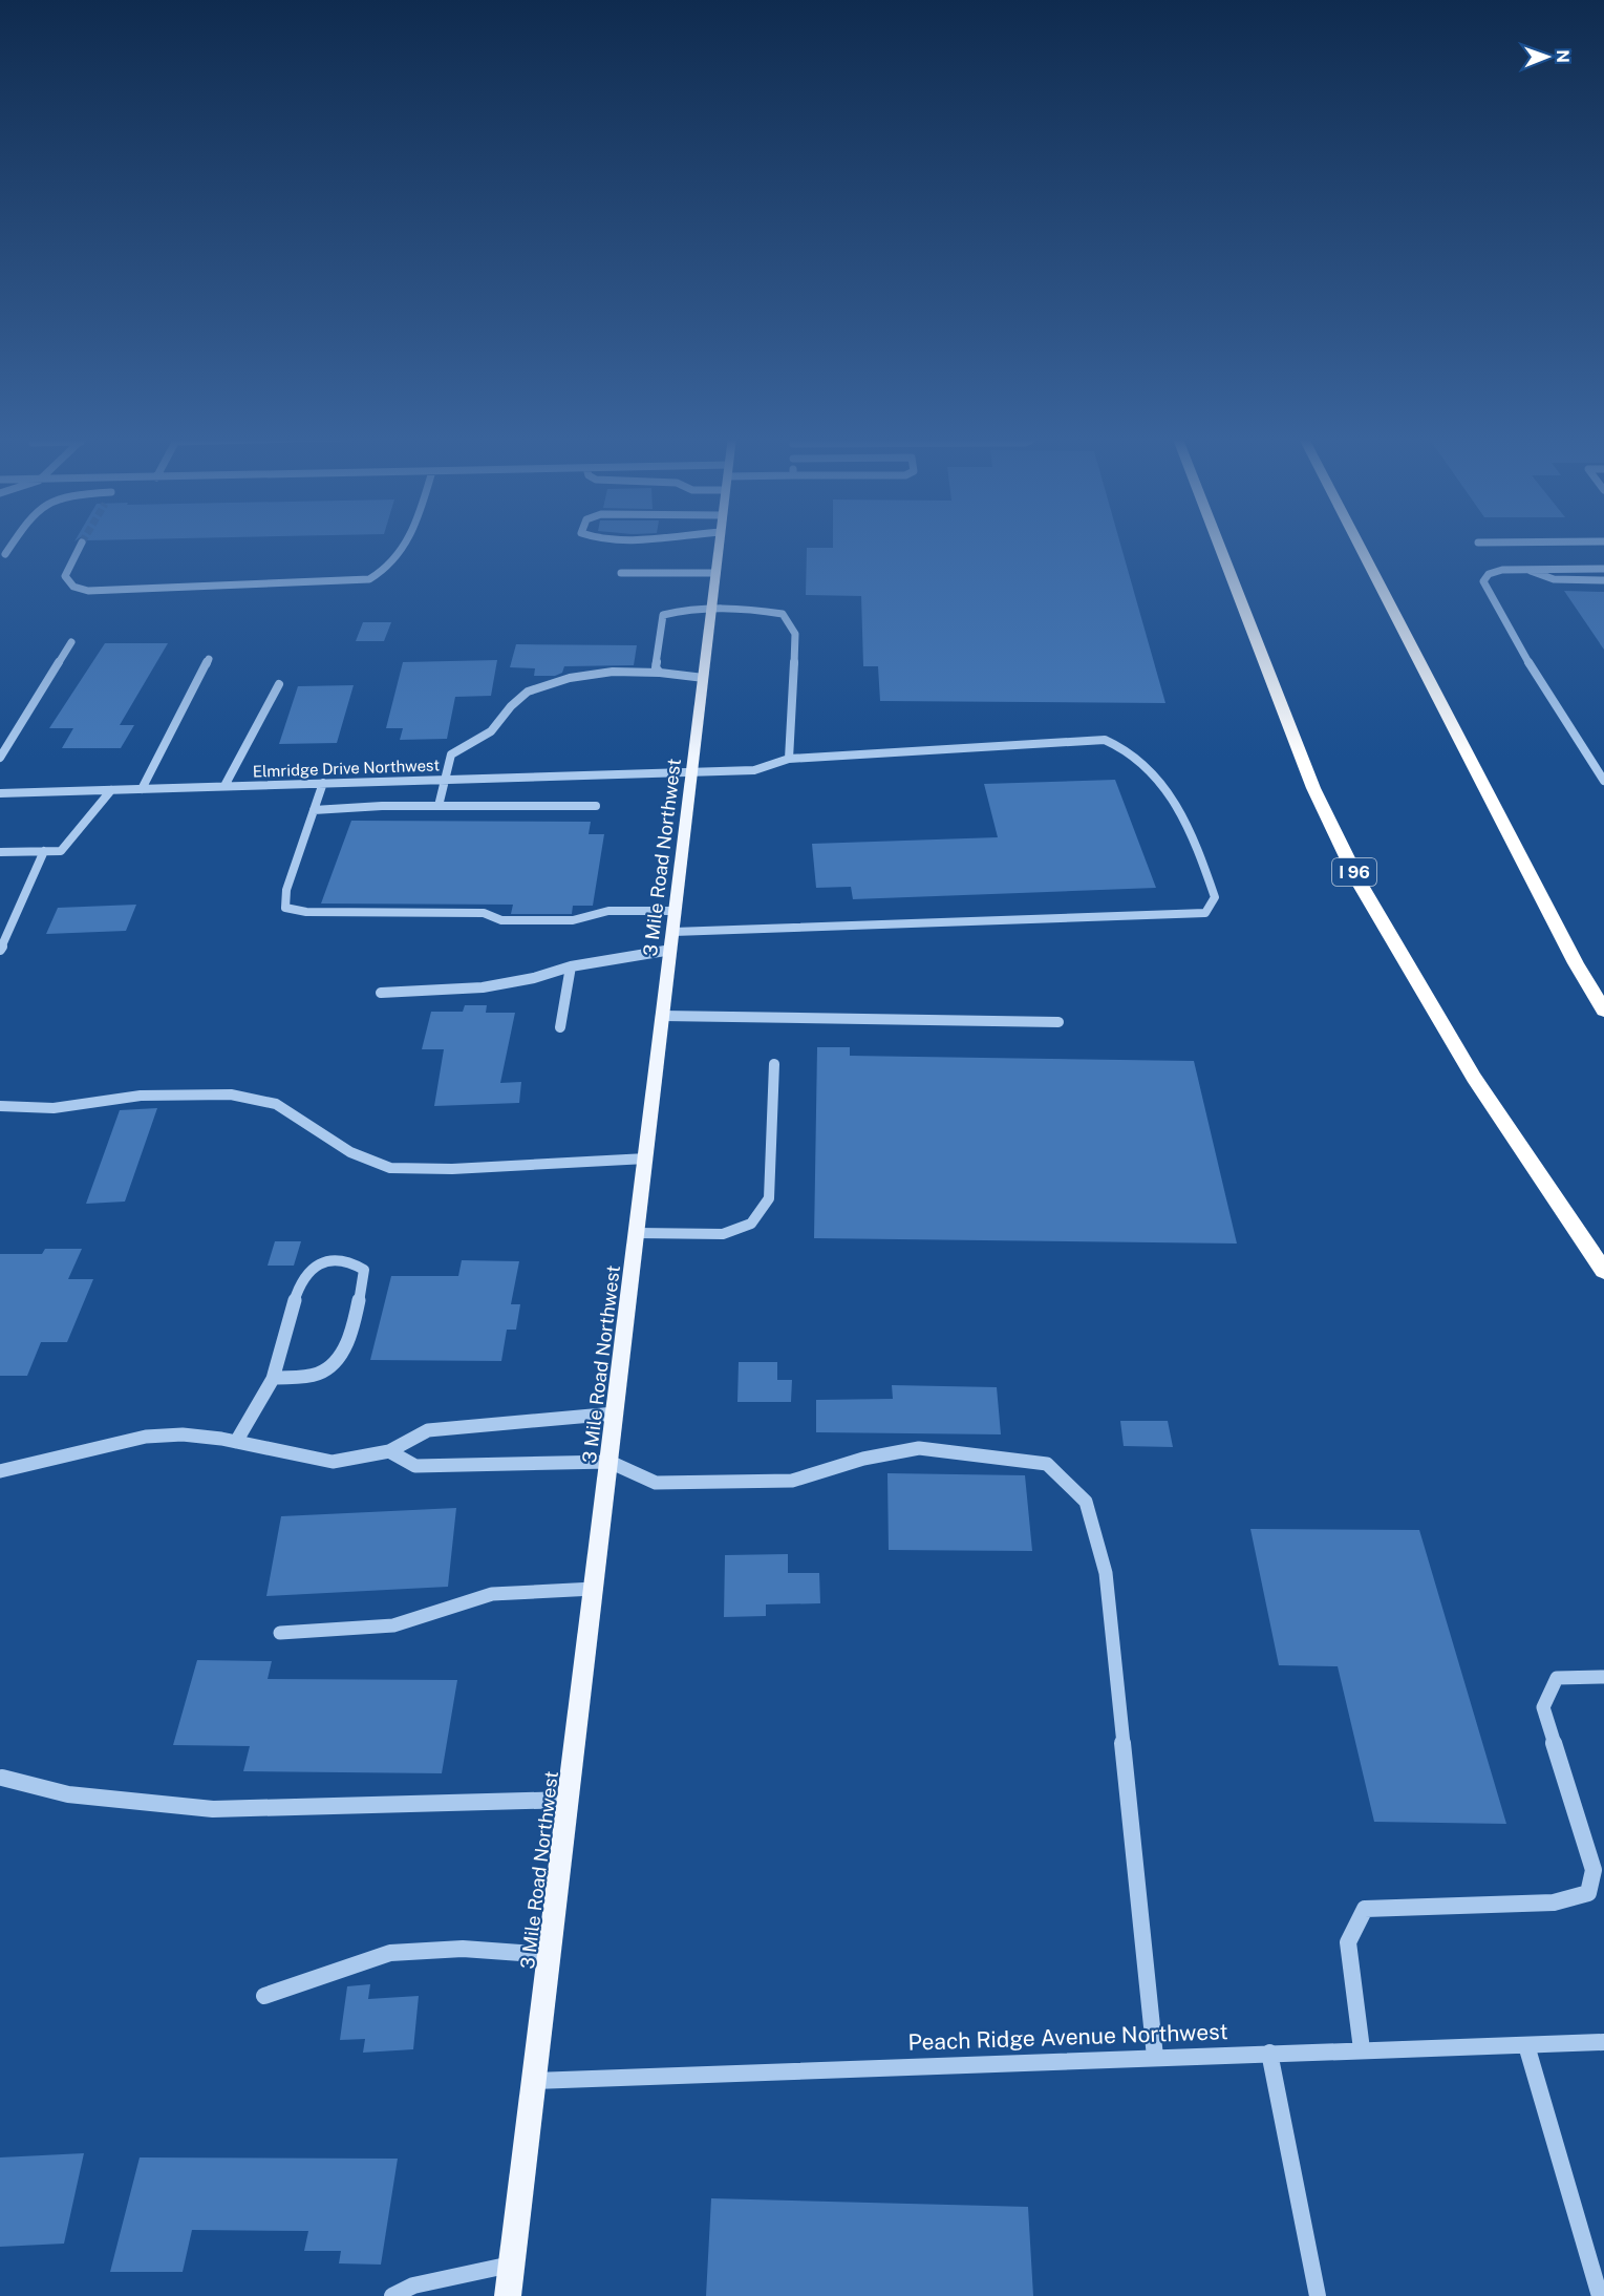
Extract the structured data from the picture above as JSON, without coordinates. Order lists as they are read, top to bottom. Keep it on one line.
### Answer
{"streets":{"highway":["I 96"],"main road":["3 Mile Road Northwest"],"street":["Elmridge Drive Northwest","Peach Ridge Avenue Northwest"]},"crossings":[["Elmridge Drive Northwest","3 Mile Road Northwest"],["3 Mile Road Northwest","Peach Ridge Avenue Northwest"]],"north":"right"}
